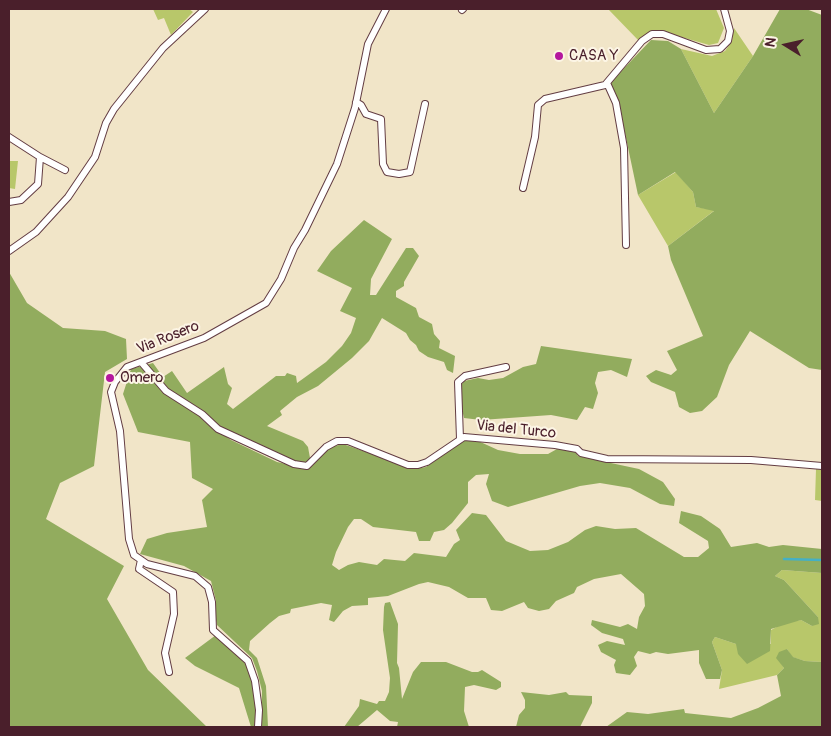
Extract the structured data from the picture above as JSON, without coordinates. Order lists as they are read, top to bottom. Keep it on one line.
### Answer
{"streets":{"street":["Via Rosero","Via del Turco"]},"crossings":[["Via Rosero","Via del Turco"]],"places":["CASA Y","Omero"],"north":"left"}
